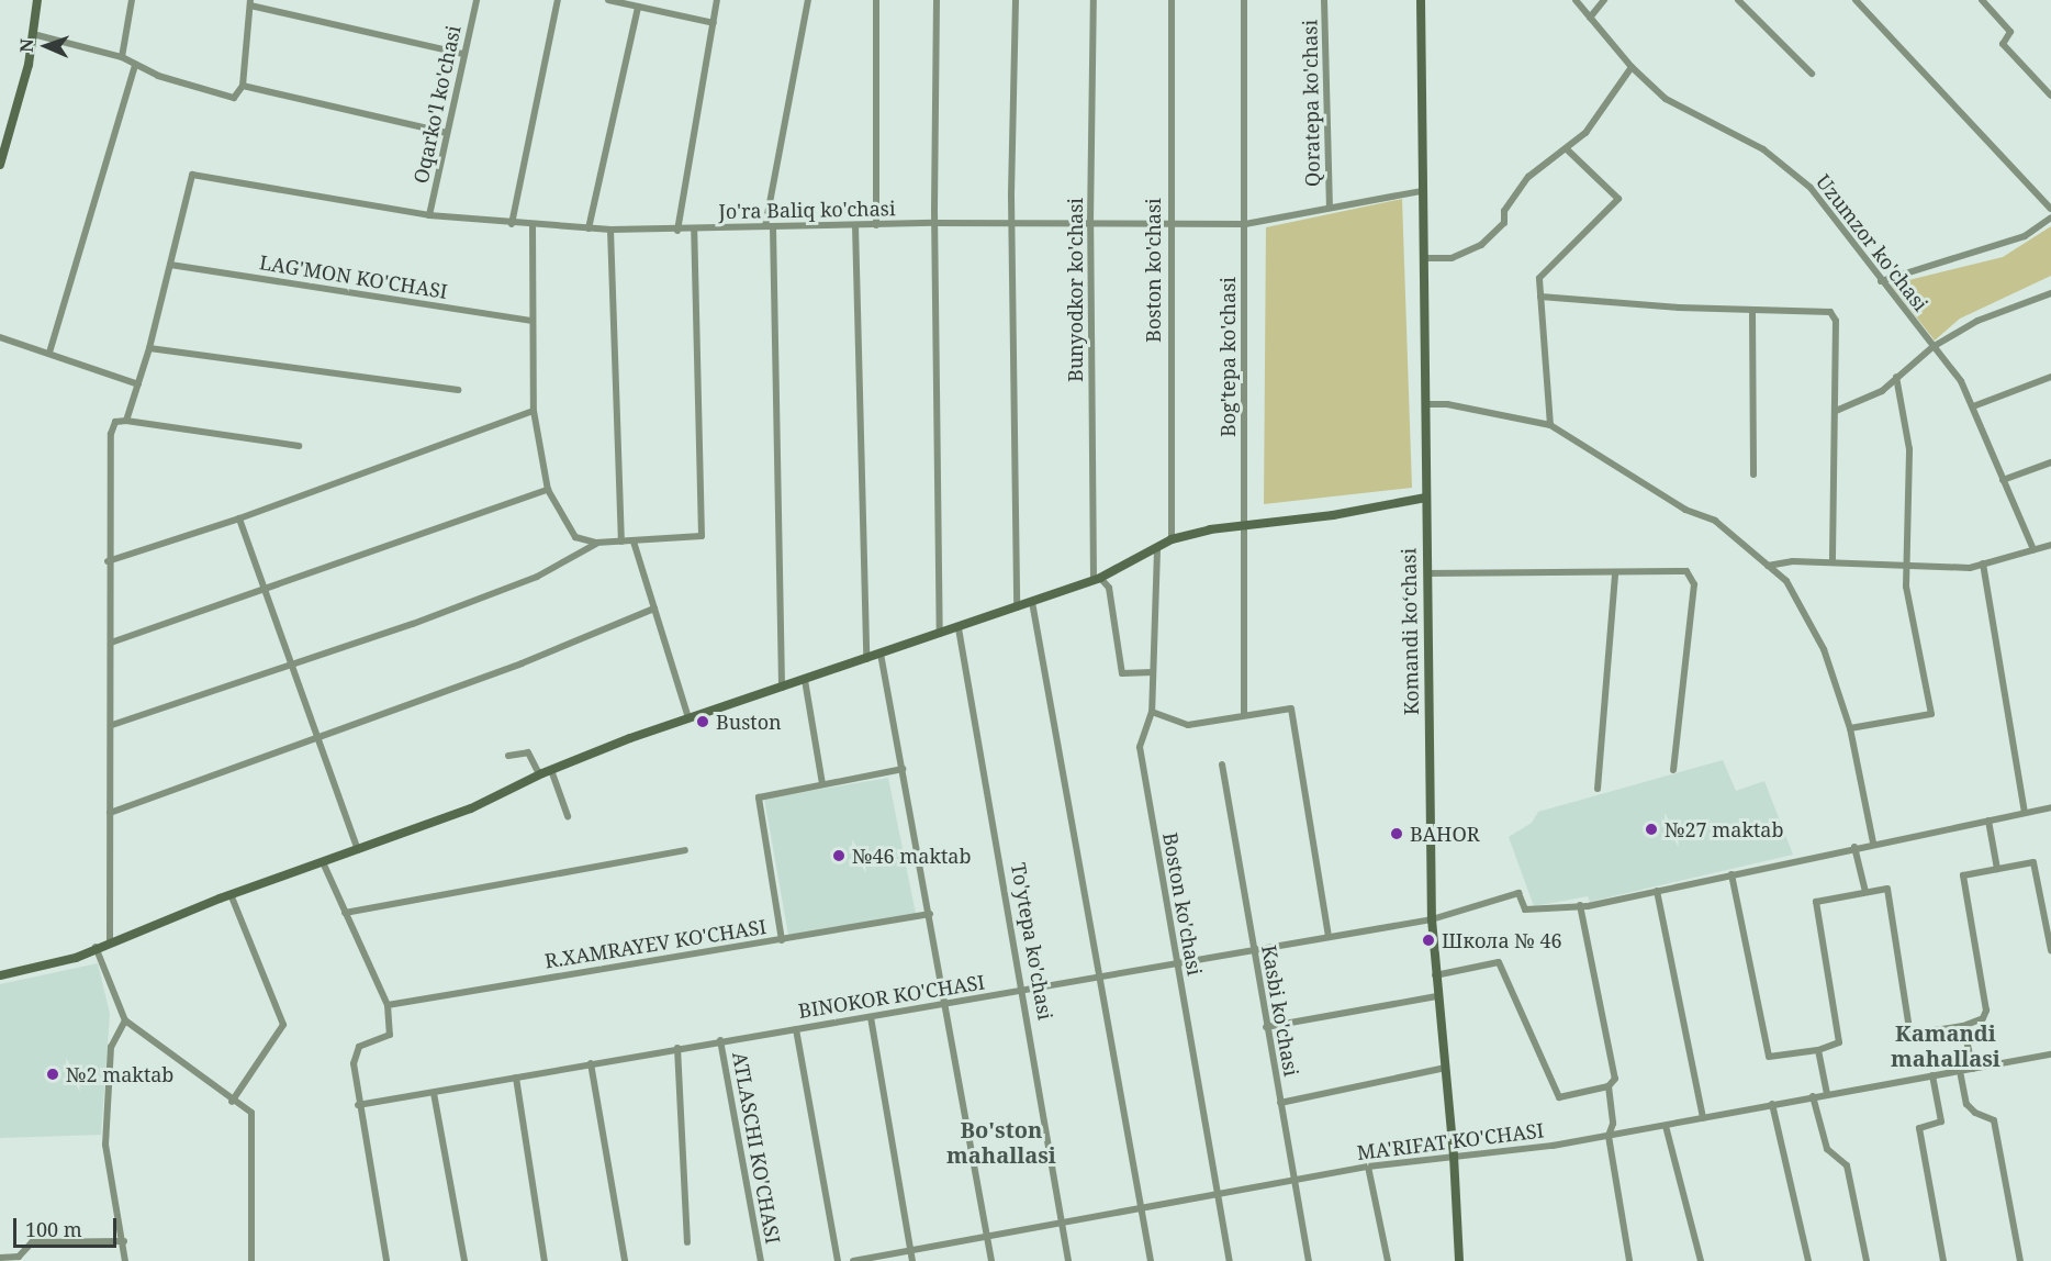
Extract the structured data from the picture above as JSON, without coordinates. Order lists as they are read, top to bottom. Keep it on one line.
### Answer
{"streets":{"street":["Qoratepa ko'chasi","Oqarko'l ko'chasi","Jo'ra Baliq ko'chasi","Uzumzor ko'chasi","Boston ko'chasi","LAG'MON KO'CHASI","Bunyodkor ko'chasi","Bog'tepa ko'chasi","Komandi ko‘chasi","To'ytepa ko'chasi","R.XAMRAYEV KO'CHASI","BINOKOR KO'CHASI","Kasbi ko'chasi","MA'RIFAT KO'CHASI","ATLASCHI KO'CHASI"]},"crossings":[["Qoratepa ko'chasi","Jo'ra Baliq ko'chasi"],["Oqarko'l ko'chasi","Jo'ra Baliq ko'chasi"],["Jo'ra Baliq ko'chasi","Boston ko'chasi"],["Jo'ra Baliq ko'chasi","LAG'MON KO'CHASI"],["Jo'ra Baliq ko'chasi","Bunyodkor ko'chasi"],["Jo'ra Baliq ko'chasi","Bog'tepa ko'chasi"],["Jo'ra Baliq ko'chasi","Komandi ko‘chasi"],["Boston ko'chasi","BINOKOR KO'CHASI"],["Boston ko'chasi","MA'RIFAT KO'CHASI"],["Komandi ko‘chasi","BINOKOR KO'CHASI"],["Komandi ko‘chasi","MA'RIFAT KO'CHASI"],["To'ytepa ko'chasi","BINOKOR KO'CHASI"],["To'ytepa ko'chasi","MA'RIFAT KO'CHASI"],["BINOKOR KO'CHASI","Kasbi ko'chasi"],["BINOKOR KO'CHASI","ATLASCHI KO'CHASI"],["Kasbi ko'chasi","MA'RIFAT KO'CHASI"]],"districts":["Kamandi mahallasi","Bo'ston mahallasi"],"places":["Buston","№27 maktab","BAHOR","№46 maktab","Школа № 46","№2 maktab"],"scale_bar":"100 m","north":"left"}
